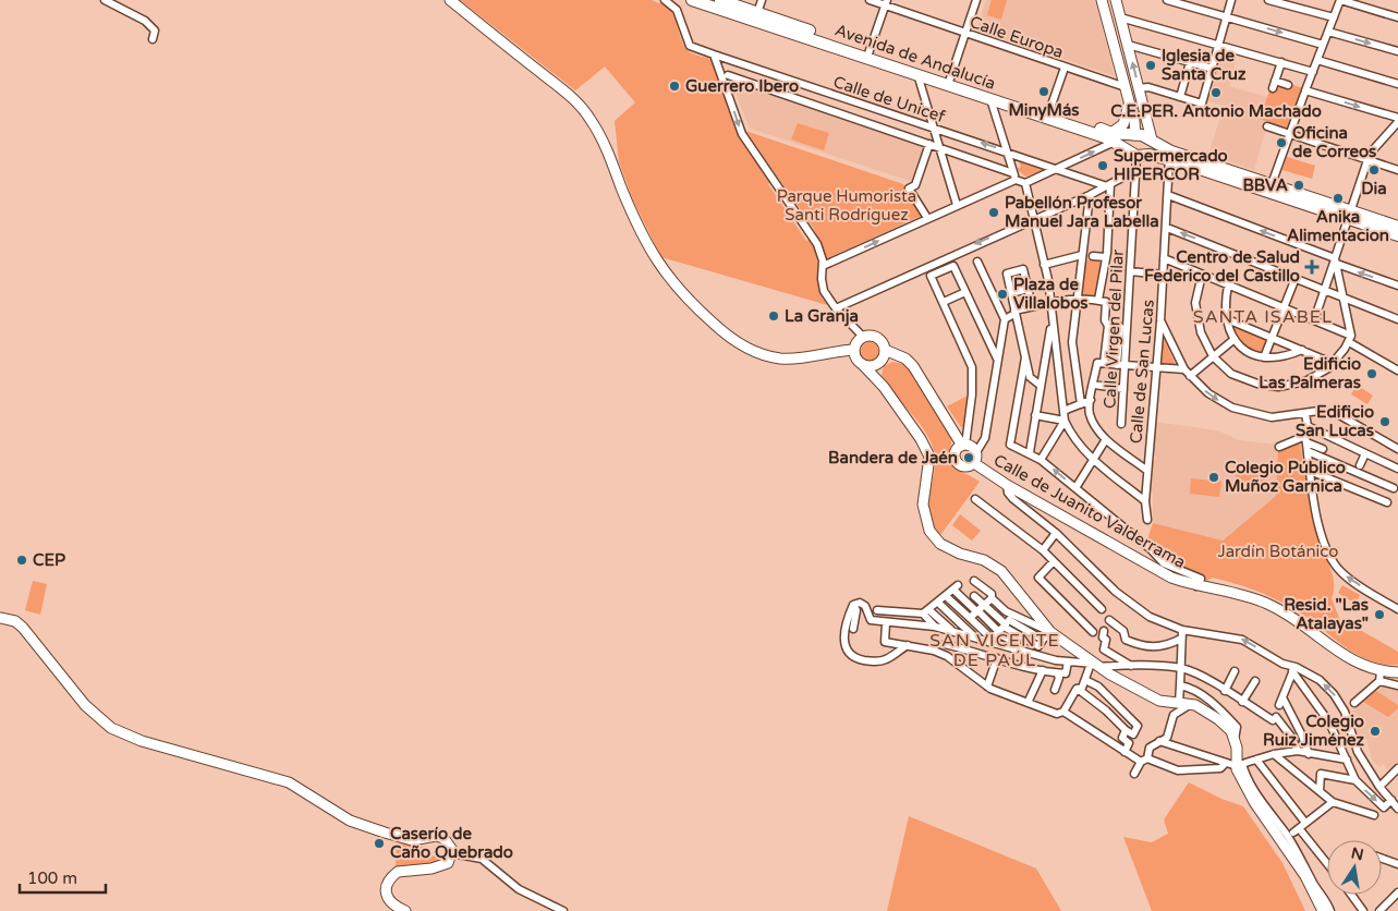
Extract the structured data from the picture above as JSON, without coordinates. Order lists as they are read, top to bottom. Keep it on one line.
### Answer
{"streets":{"main road":["Avenida de Andalucía"],"street":["Calle Europa","Calle de Unicef","Calle Virgen del Pilar","Calle de San Lucas","Calle de Juanito Valderrama"]},"crossings":[["Avenida de Andalucía","Calle Virgen del Pilar"]],"districts":["SANTA ISABEL","SAN VICENTE DE PAÚL"],"parks":["Parque Humorista Santi Rodríguez","Jardín Botánico"],"places":{"other":["Iglesia de Santa Cruz","Guerrero Ibero","MinyMás","C.E.PER. Antonio Machado","Oficina de Correos","Supermercado HIPERCOR","Dia","BBVA","Anika Alimentacion","Pabellón Profesor Manuel Jara Labella","Plaza de Villalobos","La Granja","Edificio Las Palmeras","Edificio San Lucas","Bandera de Jaén","Colegio Público Muñoz Garnica","CEP","Resid. \"Las Atalayas\"","Colegio Ruiz Jiménez","Caserío de Caño Quebrado"],"health":["Centro de Salud Federico del Castillo"]},"scale_bar":"100 m","north":"top"}
